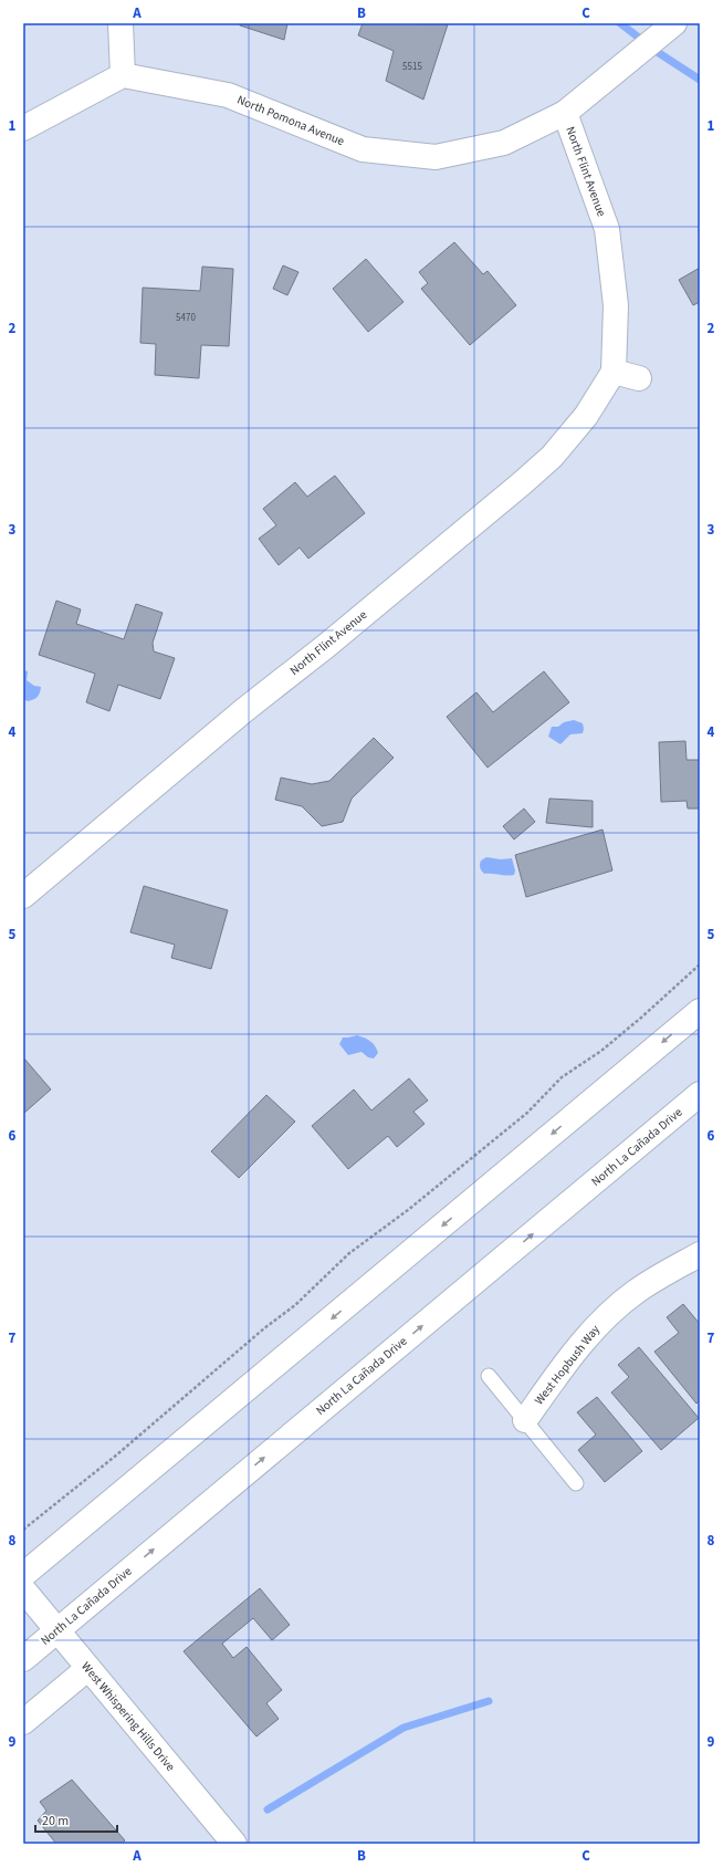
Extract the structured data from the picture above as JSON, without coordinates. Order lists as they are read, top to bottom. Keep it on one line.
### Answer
{"streets":{"street":["North Pomona Avenue","North Flint Avenue","North La Cañada Drive","West Hopbush Way","West Whispering Hills Drive"]},"crossings":[["North Pomona Avenue","North Flint Avenue"],["North La Cañada Drive","West Whispering Hills Drive"]],"house_numbers":["5515","5470"],"scale_bar":"20 m","grid":{"columns":["A","B","C"],"rows":["1","2","3","4","5","6","7","8","9"]}}
